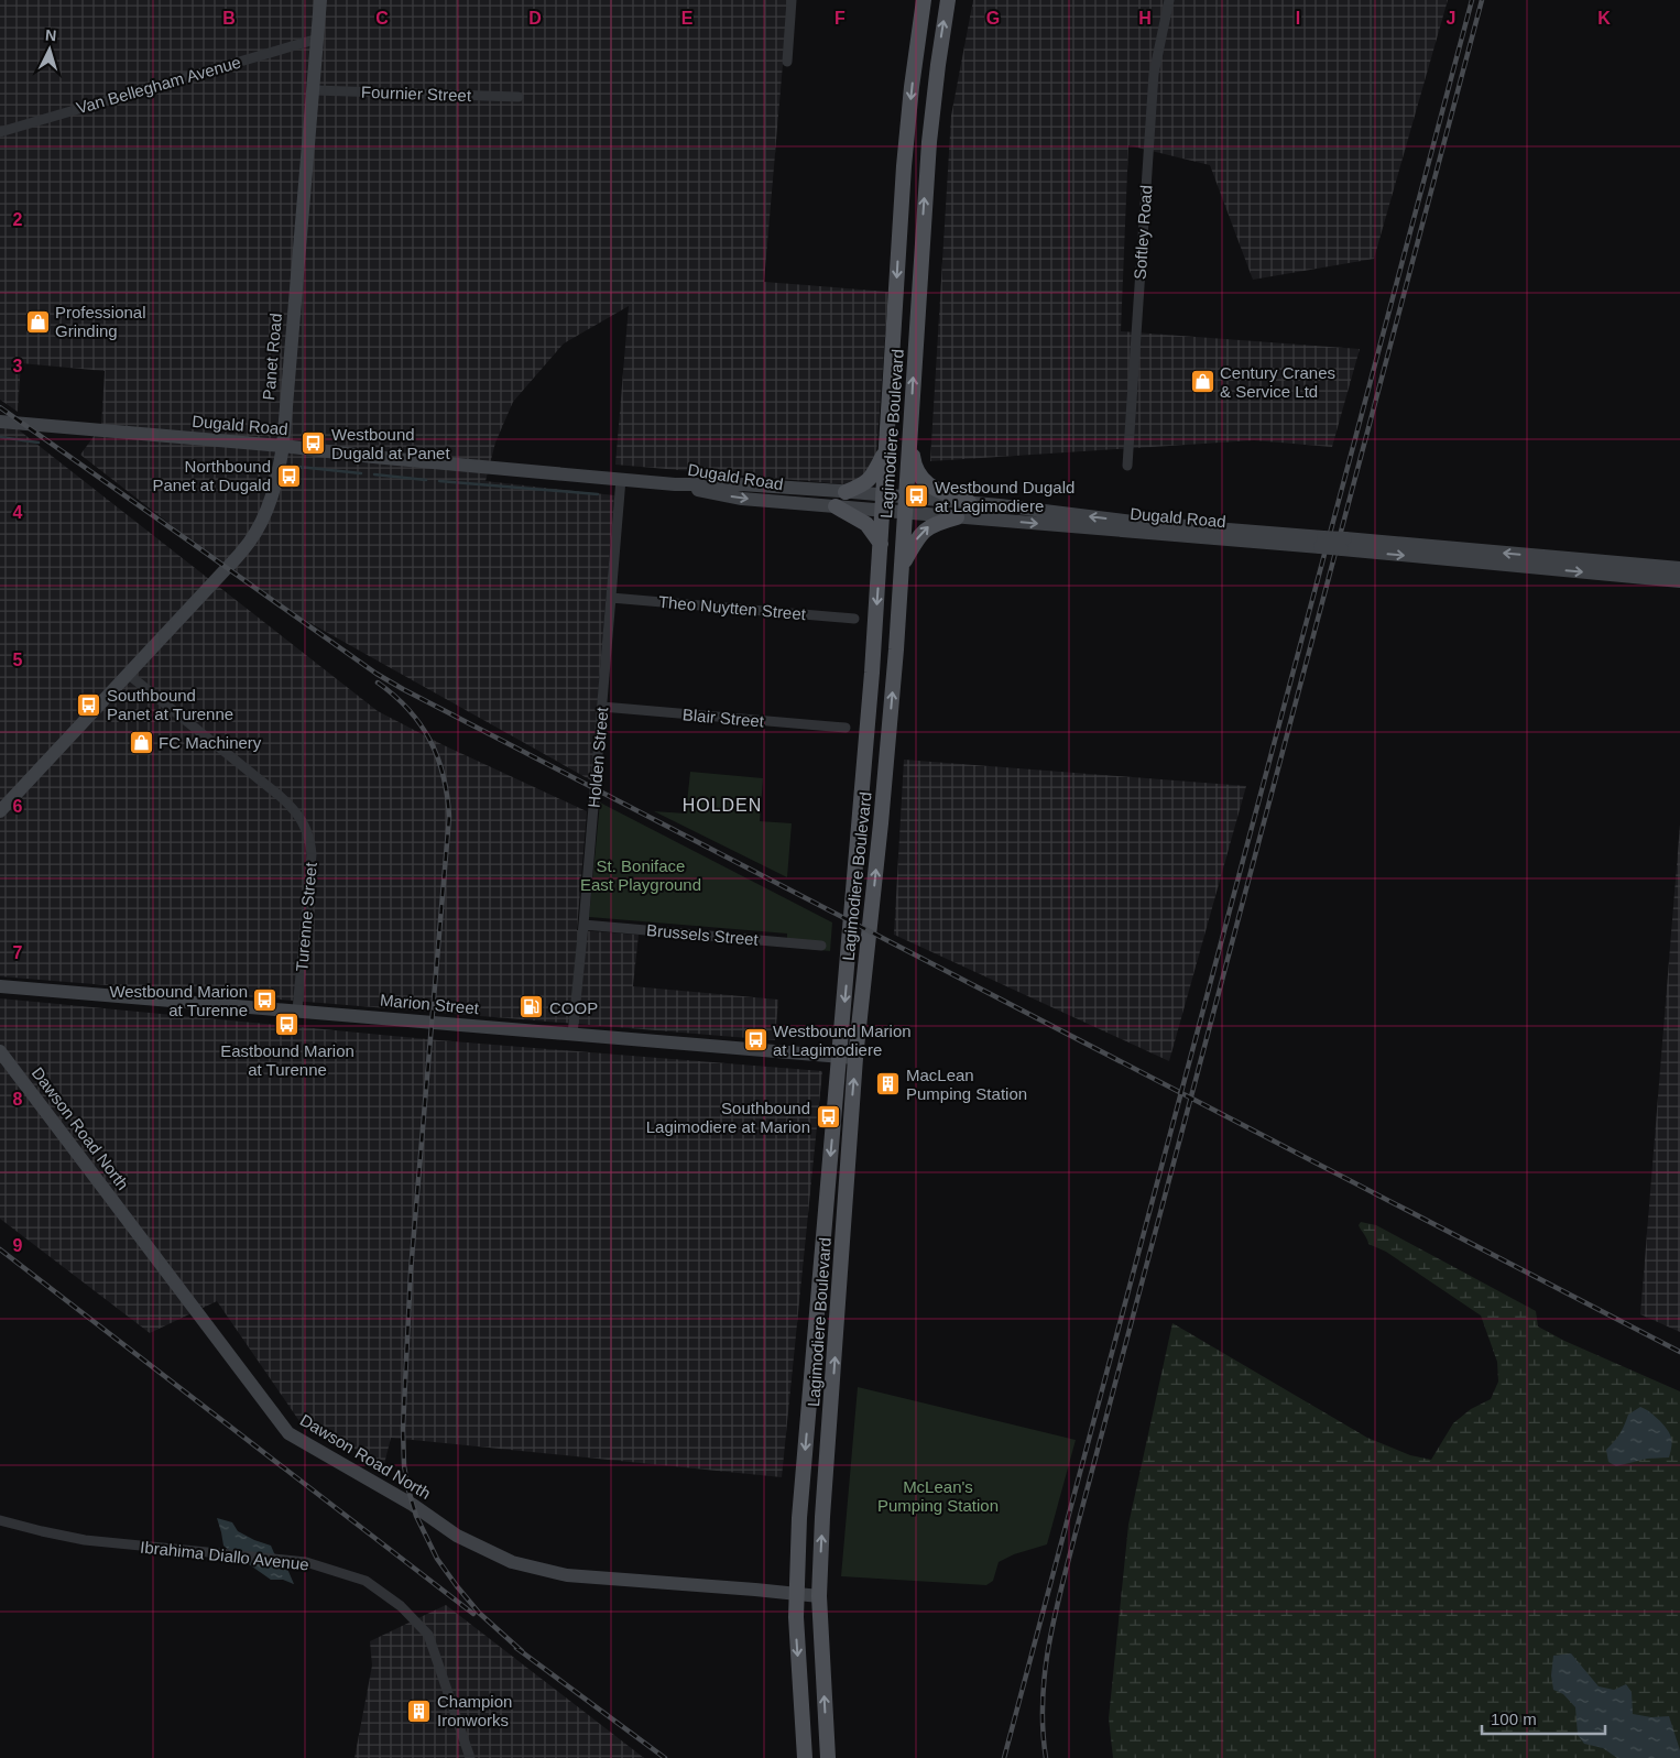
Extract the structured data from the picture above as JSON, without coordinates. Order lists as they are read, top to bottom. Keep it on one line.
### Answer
{"streets":{"main road":["Lagimodiere Boulevard"],"street":["Van Bellegham Avenue","Fournier Street","Softley Road","Panet Road","Dugald Road","Theo Nuytten Street","Blair Street","Holden Street","Turenne Street","Brussels Street","Marion Street","Dawson Road North","Ibrahima Diallo Avenue"]},"crossings":[["Van Bellegham Avenue","Panet Road"],["Fournier Street","Panet Road"],["Panet Road","Dugald Road"],["Panet Road","Turenne Street"],["Dugald Road","Lagimodiere Boulevard"],["Dugald Road","Holden Street"],["Lagimodiere Boulevard","Marion Street"],["Lagimodiere Boulevard","Dawson Road North"],["Theo Nuytten Street","Holden Street"],["Blair Street","Holden Street"],["Holden Street","Brussels Street"],["Holden Street","Marion Street"],["Turenne Street","Marion Street"]],"districts":["HOLDEN"],"parks":["St. Boniface East Playground","McLean's Pumping Station"],"places":{"shop":["Professional Grinding","Century Cranes & Service Ltd","FC Machinery"],"bus stop":["Westbound Dugald at Panet","Northbound Panet at Dugald","Westbound Dugald at Lagimodiere","Southbound Panet at Turenne","Westbound Marion at Turenne","Eastbound Marion at Turenne","Westbound Marion at Lagimodiere","Southbound Lagimodiere at Marion"],"fuel station":["COOP"],"building":["MacLean Pumping Station","Champion Ironworks"]},"scale_bar":"100 m","north":"top","grid":{"columns":["B","C","D","E","F","G","H","I","J","K"],"rows":["2","3","4","5","6","7","8","9"]}}
